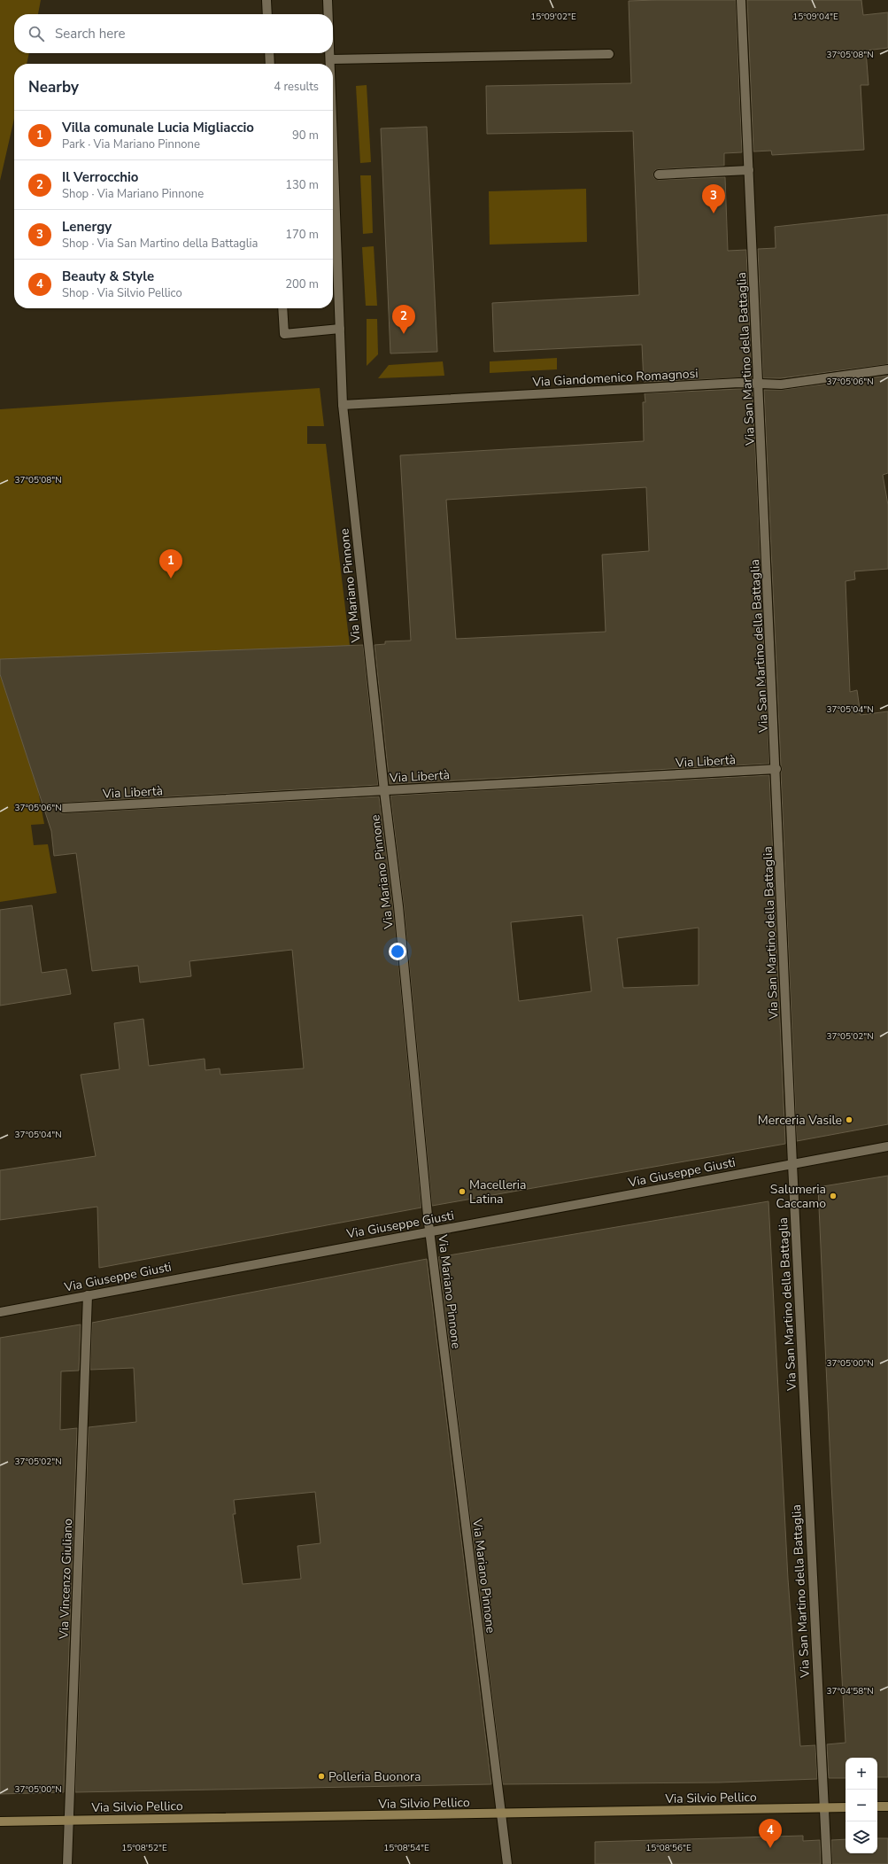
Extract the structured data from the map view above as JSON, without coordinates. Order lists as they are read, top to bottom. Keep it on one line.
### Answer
{"streets":{"main road":["Via Silvio Pellico"],"street":["Via San Martino della Battaglia","Via Giandomenico Romagnosi","Via Mariano Pinnone","Via Libertà","Via Giuseppe Giusti","Via Vincenzo Giuliano"]},"crossings":[["Via San Martino della Battaglia","Via Giandomenico Romagnosi"],["Via San Martino della Battaglia","Via Libertà"],["Via San Martino della Battaglia","Via Giuseppe Giusti"],["Via San Martino della Battaglia","Via Silvio Pellico"],["Via Giandomenico Romagnosi","Via Mariano Pinnone"],["Via Mariano Pinnone","Via Libertà"],["Via Mariano Pinnone","Via Giuseppe Giusti"],["Via Mariano Pinnone","Via Silvio Pellico"],["Via Giuseppe Giusti","Via Vincenzo Giuliano"],["Via Vincenzo Giuliano","Via Silvio Pellico"]],"places":["Merceria Vasile","Macelleria Latina","Salumeria Caccamo","Polleria Buonora"],"page":{"search":"Search here","heading":["Nearby","4 results"],"list":[{"mark":"1","name":"Villa comunale Lucia Migliaccio","note":"Park · Via Mariano Pinnone","value":"90 m"},{"mark":"2","name":"Il Verrocchio","note":"Shop · Via Mariano Pinnone","value":"130 m"},{"mark":"3","name":"Lenergy","note":"Shop · Via San Martino della Battaglia","value":"170 m"},{"mark":"4","name":"Beauty & Style","note":"Shop · Via Silvio Pellico","value":"200 m"}],"pins":["3","2","1","4"],"map_buttons":["+","−"]},"coordinates":["15°09'02\"E","15°09'04\"E","37°05'08\"N","37°05'06\"N","37°05'04\"N","37°05'02\"N","37°05'00\"N","37°04'58\"N","15°08'52\"E","15°08'54\"E","15°08'56\"E"]}
